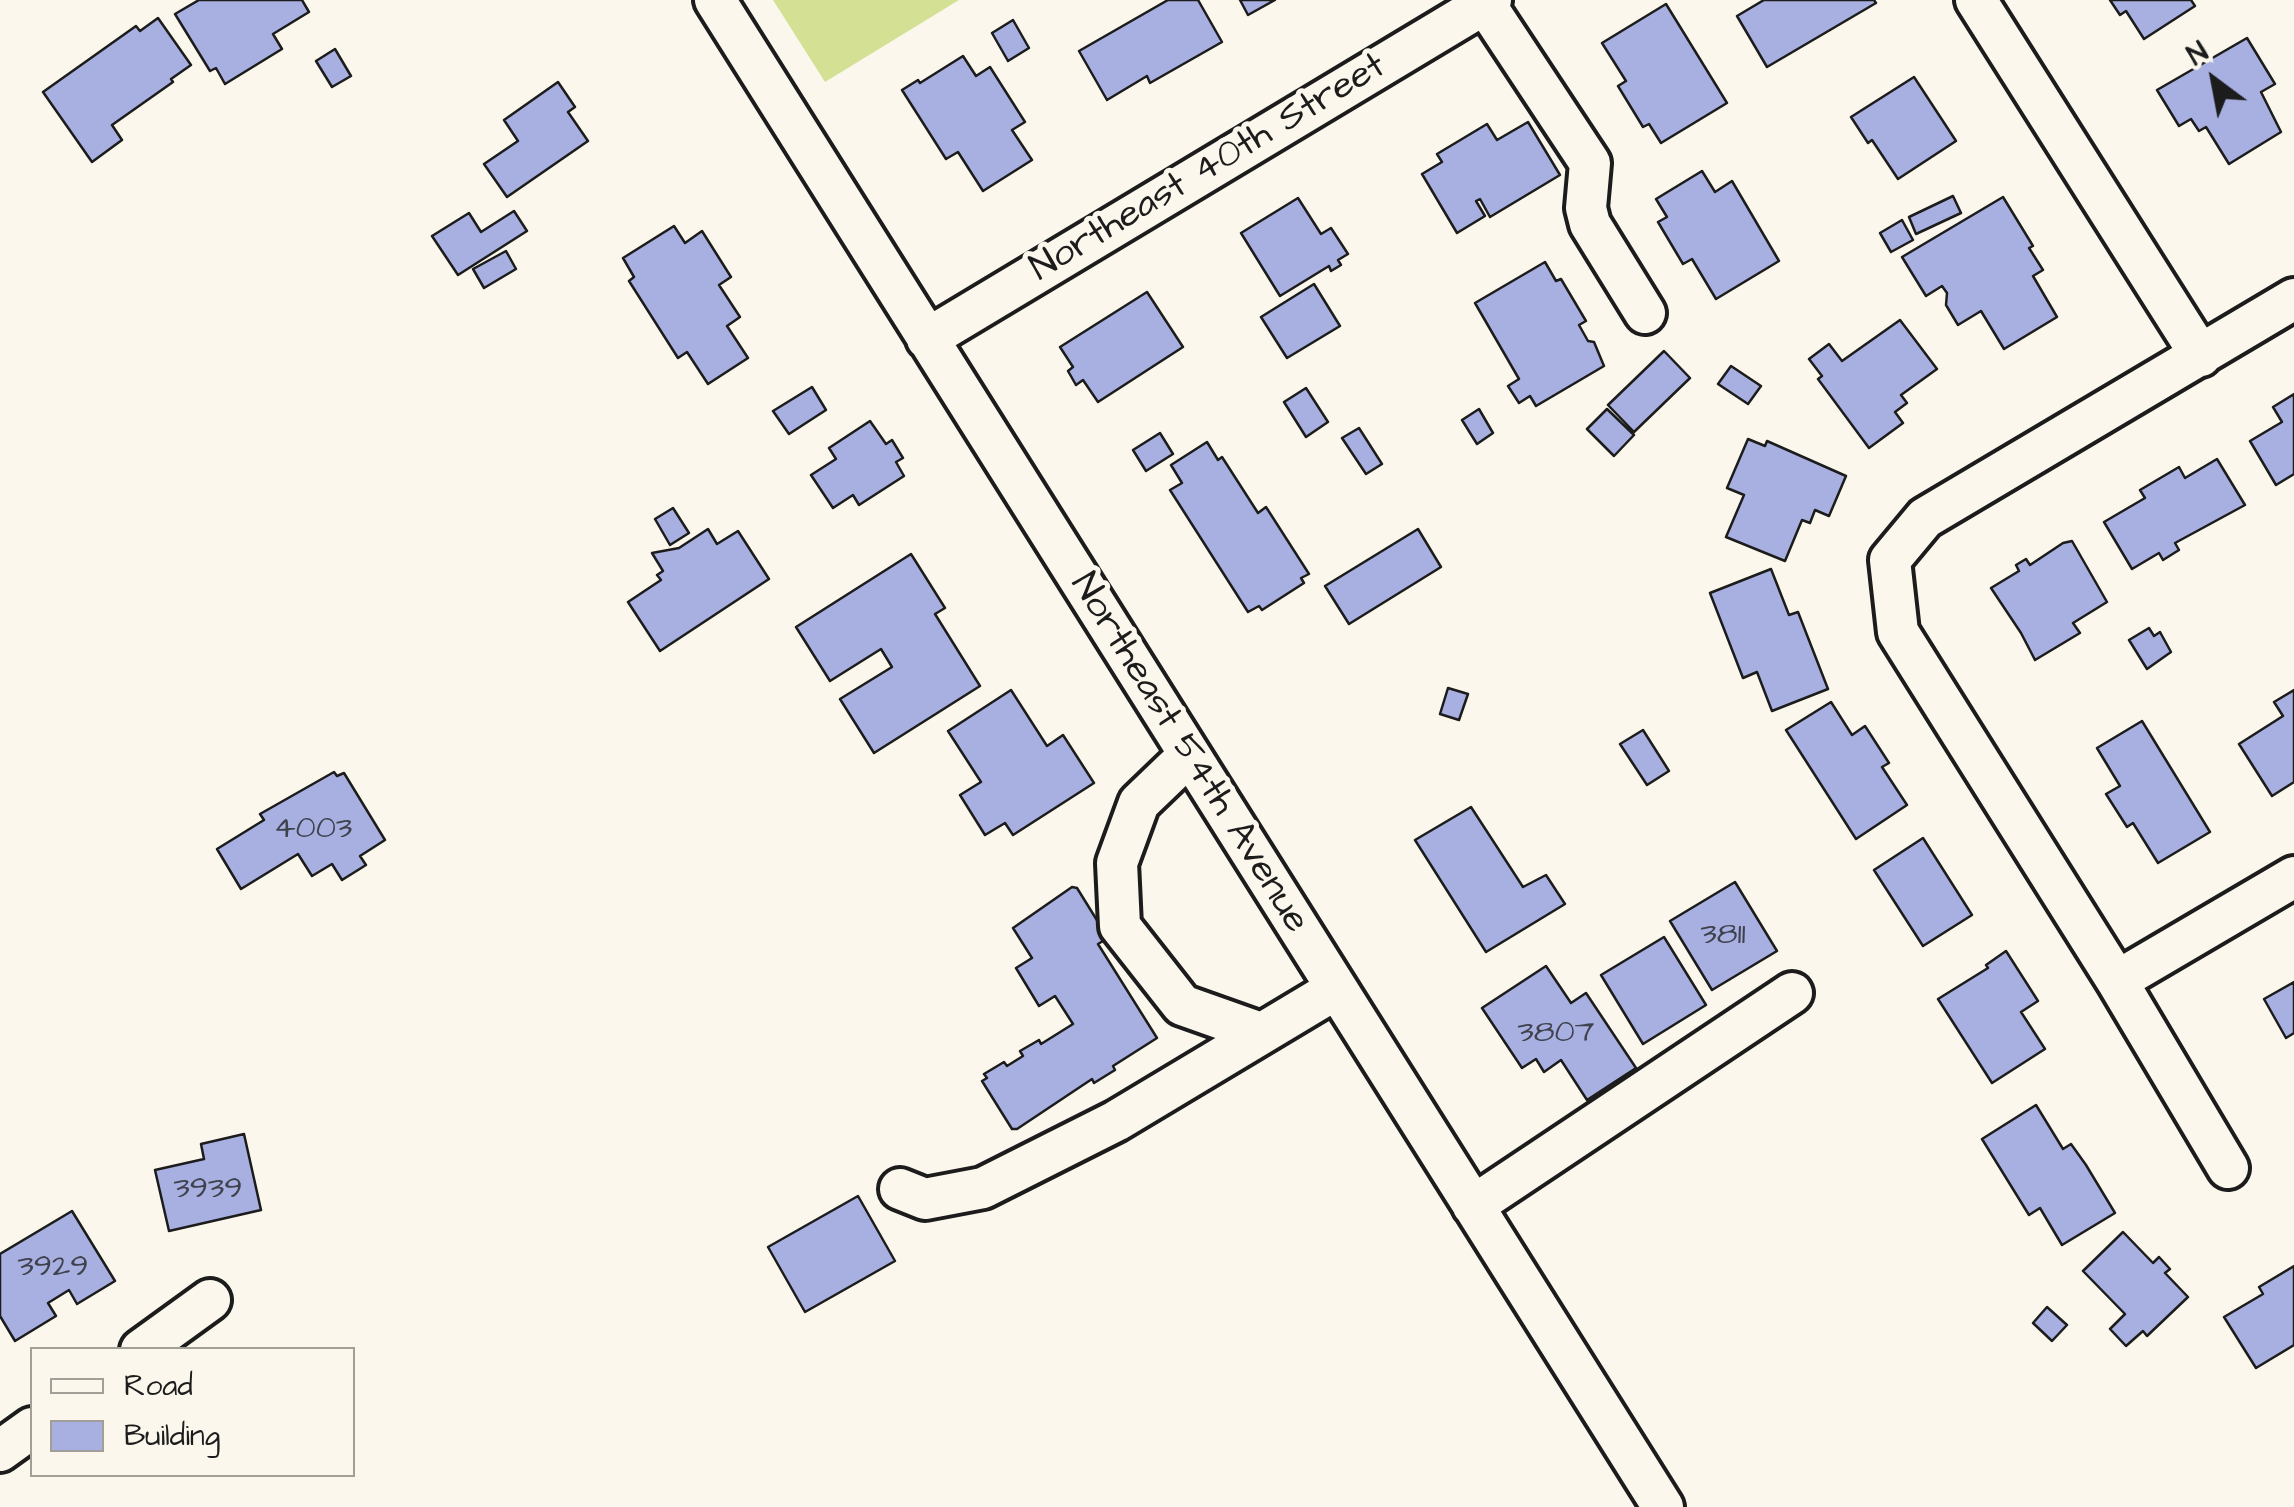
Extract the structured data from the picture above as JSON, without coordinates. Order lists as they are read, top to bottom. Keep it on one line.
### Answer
{"streets":{"street":["Northeast 40th Street","Northeast 54th Avenue"]},"crossings":[["Northeast 40th Street","Northeast 54th Avenue"]],"house_numbers":["4003","3811","3807","3939","3929"],"legend":["Road","Building"],"north":"top left"}
